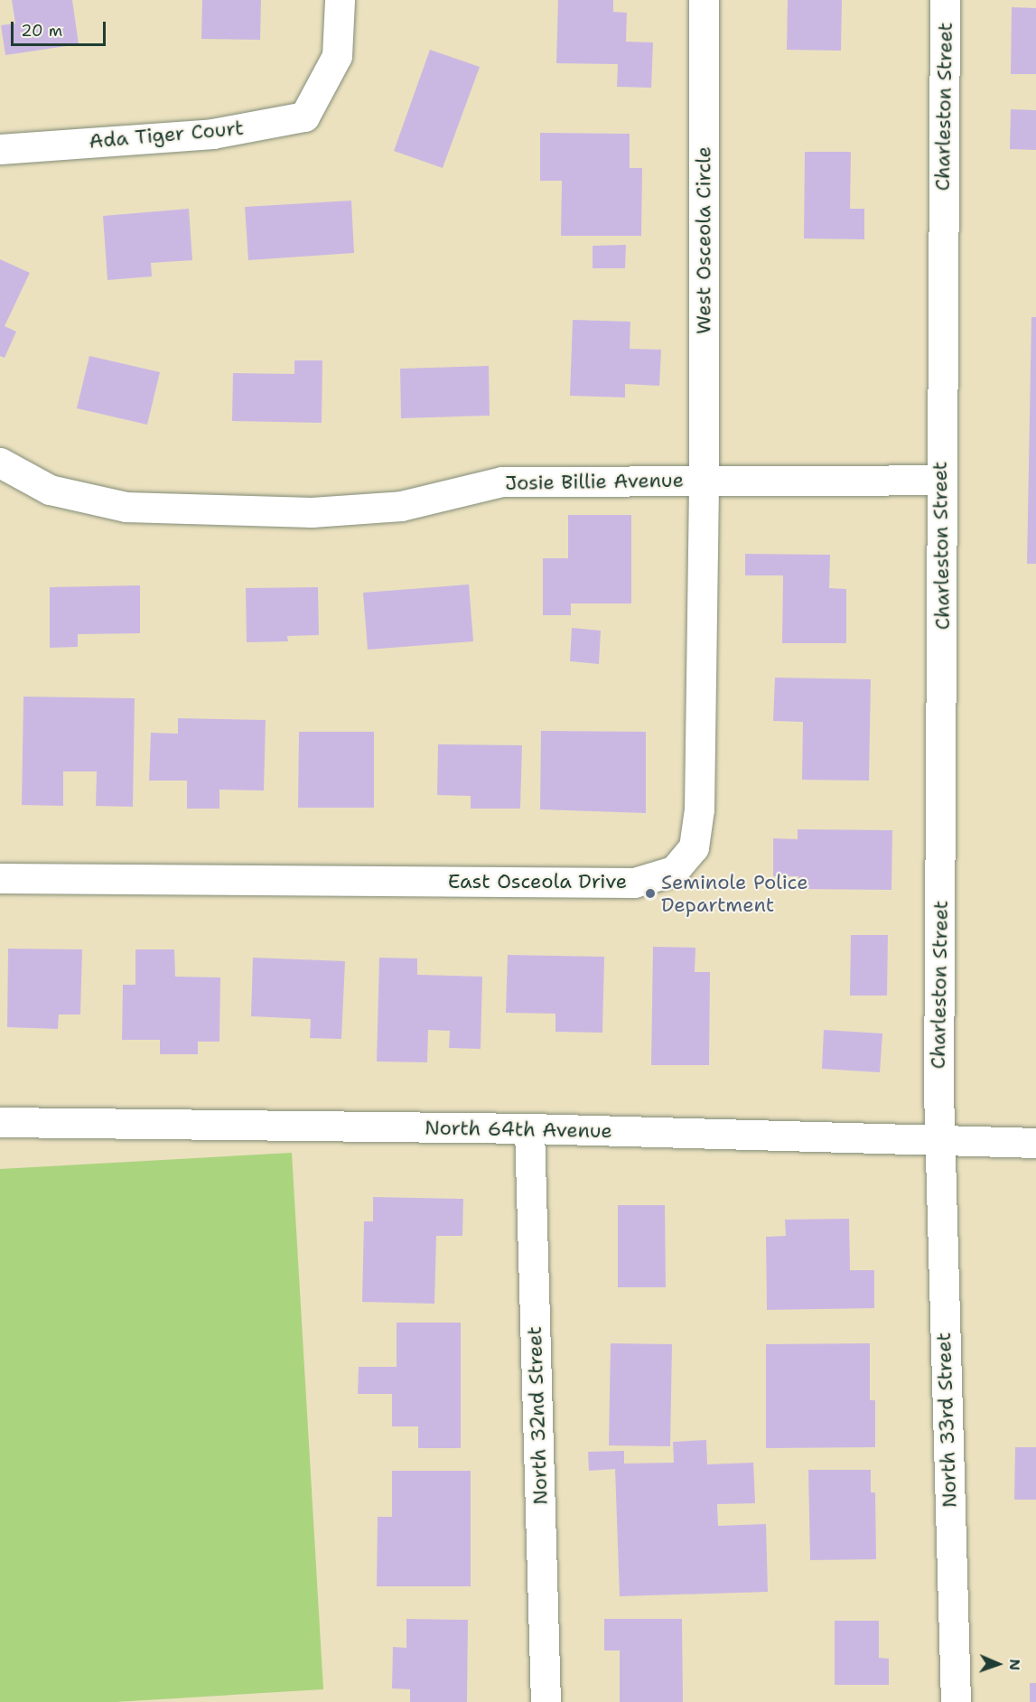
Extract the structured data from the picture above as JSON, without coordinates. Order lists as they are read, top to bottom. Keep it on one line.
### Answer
{"streets":{"street":["Charleston Street","Ada Tiger Court","West Osceola Circle","Josie Billie Avenue","East Osceola Drive","North 64th Avenue","North 32nd Street","North 33rd Street"]},"crossings":[["Charleston Street","Josie Billie Avenue"],["Charleston Street","North 64th Avenue"],["Charleston Street","North 33rd Street"],["West Osceola Circle","Josie Billie Avenue"],["West Osceola Circle","East Osceola Drive"],["Josie Billie Avenue","East Osceola Drive"],["North 64th Avenue","North 32nd Street"],["North 64th Avenue","North 33rd Street"]],"places":["Seminole Police Department"],"scale_bar":"20 m","north":"right"}
